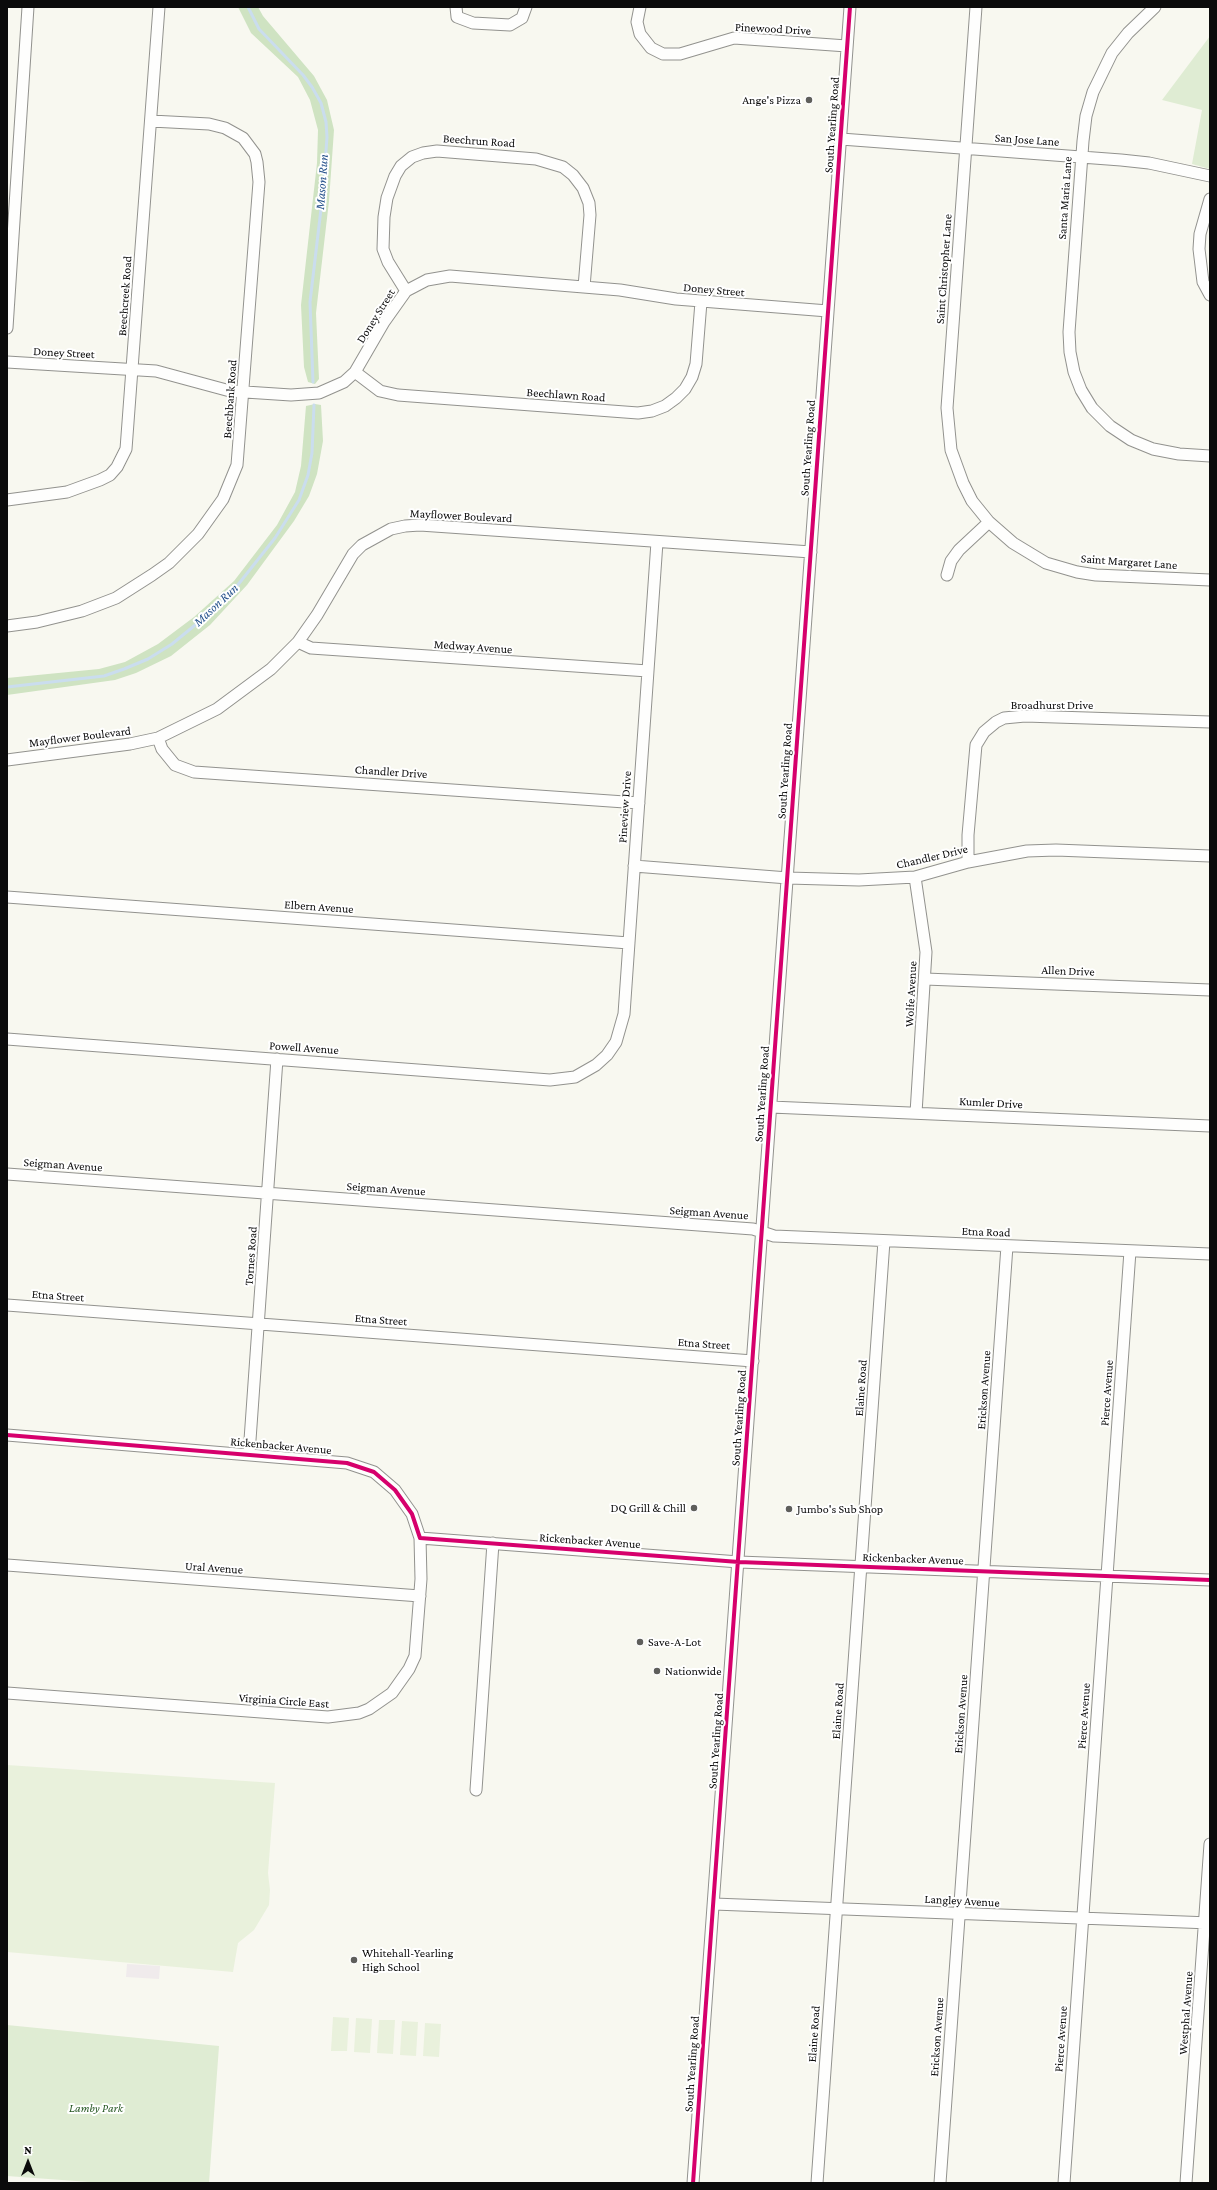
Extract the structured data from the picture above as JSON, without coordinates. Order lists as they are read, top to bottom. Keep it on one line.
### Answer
{"streets":{"street":["Pinewood Drive","South Yearling Road","San Jose Lane","Beechrun Road","Santa Maria Lane","Saint Christopher Lane","Doney Street","Beechcreek Road","Beechlawn Road","Beechbank Road","Mayflower Boulevard","Saint Margaret Lane","Medway Avenue","Broadhurst Drive","Chandler Drive","Pineview Drive","Elbern Avenue","Allen Drive","Wolfe Avenue","Powell Avenue","Kumler Drive","Seigman Avenue","Etna Road","Tornes Road","Etna Street","Elaine Road","Erickson Avenue","Pierce Avenue","Rickenbacker Avenue","Ural Avenue","Virginia Circle East","Langley Avenue","Westphal Avenue"]},"crossings":[["Pinewood Drive","South Yearling Road"],["South Yearling Road","San Jose Lane"],["South Yearling Road","Doney Street"],["South Yearling Road","Mayflower Boulevard"],["South Yearling Road","Chandler Drive"],["South Yearling Road","Kumler Drive"],["South Yearling Road","Seigman Avenue"],["South Yearling Road","Etna Road"],["South Yearling Road","Etna Street"],["South Yearling Road","Rickenbacker Avenue"],["South Yearling Road","Langley Avenue"],["San Jose Lane","Santa Maria Lane"],["San Jose Lane","Saint Christopher Lane"],["Beechrun Road","Doney Street"],["Saint Christopher Lane","Saint Margaret Lane"],["Doney Street","Beechcreek Road"],["Doney Street","Beechlawn Road"],["Doney Street","Beechbank Road"],["Beechcreek Road","Beechbank Road"],["Mayflower Boulevard","Medway Avenue"],["Mayflower Boulevard","Chandler Drive"],["Mayflower Boulevard","Pineview Drive"],["Medway Avenue","Pineview Drive"],["Broadhurst Drive","Chandler Drive"],["Chandler Drive","Pineview Drive"],["Chandler Drive","Wolfe Avenue"],["Pineview Drive","Elbern Avenue"],["Pineview Drive","Powell Avenue"],["Allen Drive","Wolfe Avenue"],["Wolfe Avenue","Kumler Drive"],["Powell Avenue","Tornes Road"],["Seigman Avenue","Etna Road"],["Seigman Avenue","Tornes Road"],["Etna Road","Elaine Road"],["Etna Road","Erickson Avenue"],["Etna Road","Pierce Avenue"],["Tornes Road","Etna Street"],["Tornes Road","Rickenbacker Avenue"],["Elaine Road","Rickenbacker Avenue"],["Elaine Road","Langley Avenue"],["Erickson Avenue","Rickenbacker Avenue"],["Erickson Avenue","Langley Avenue"],["Pierce Avenue","Rickenbacker Avenue"],["Pierce Avenue","Langley Avenue"],["Rickenbacker Avenue","Virginia Circle East"],["Ural Avenue","Virginia Circle East"],["Langley Avenue","Westphal Avenue"]],"water":["Mason Run"],"parks":["Lamby Park"],"places":["Ange's Pizza","DQ Grill & Chill","Jumbo's Sub Shop","Save-A-Lot","Nationwide","Whitehall-Yearling High School"],"north":"top"}
